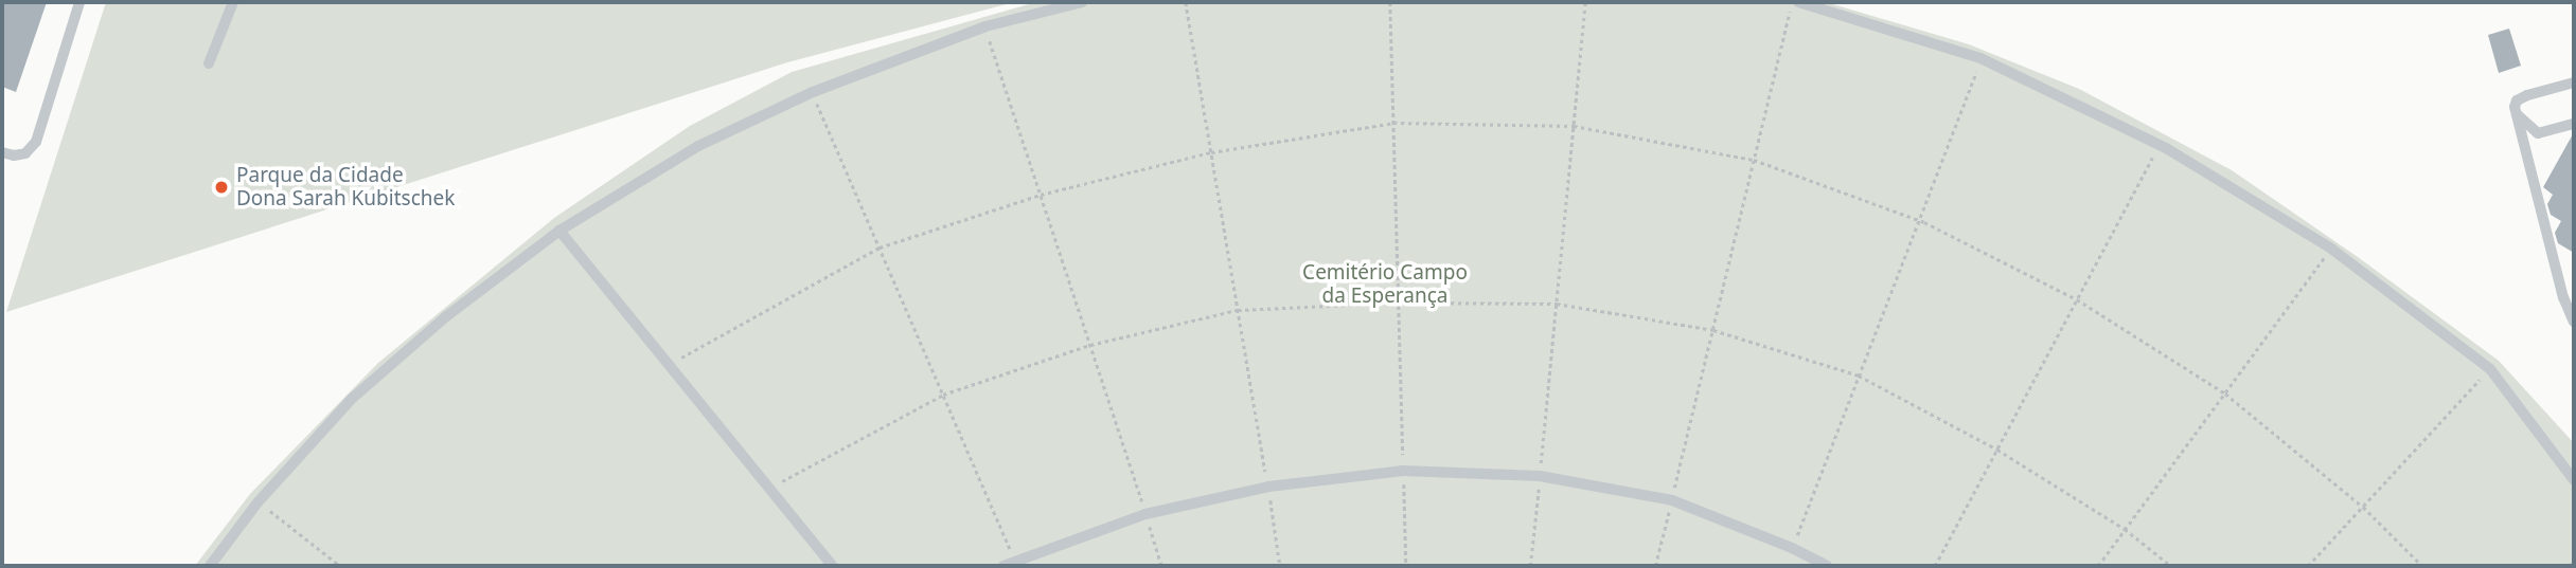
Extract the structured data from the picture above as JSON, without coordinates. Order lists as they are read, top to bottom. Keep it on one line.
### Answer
{"parks":["Cemitério Campo da Esperança"],"places":["Parque da Cidade Dona Sarah Kubitschek"]}
